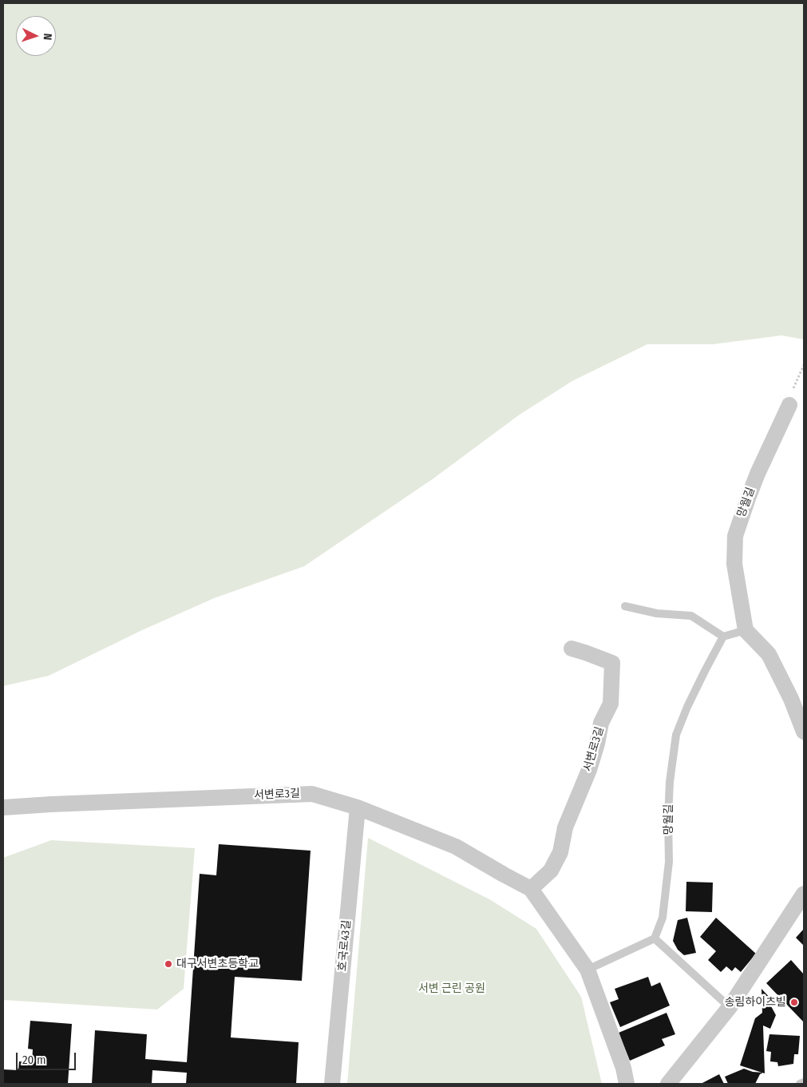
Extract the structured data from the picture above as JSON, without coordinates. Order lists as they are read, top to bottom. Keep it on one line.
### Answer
{"streets":{"street":["망월길","서변로3길","호국로43길"]},"crossings":[["서변로3길","호국로43길"]],"parks":["서변 근린 공원"],"places":["대구서변초등학교","송림하이츠빌"],"scale_bar":"20 m","north":"right"}
